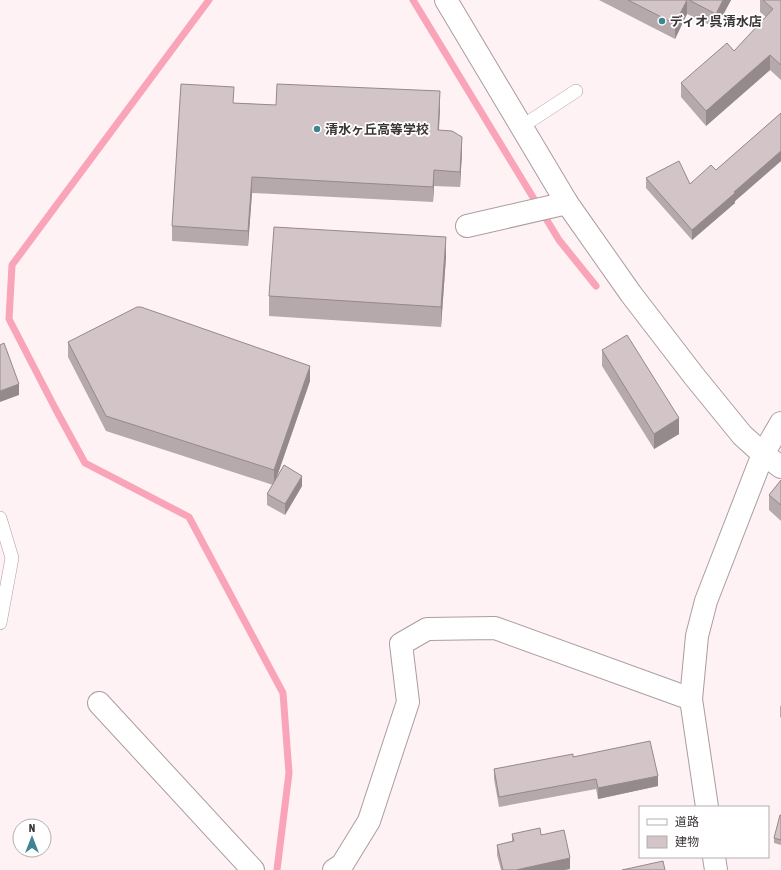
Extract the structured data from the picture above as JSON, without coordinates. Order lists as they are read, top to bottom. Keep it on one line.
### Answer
{"places":["ディオ 呉清水店","清水ヶ丘高等学校"],"legend":["道路","建物"],"north":"top"}
